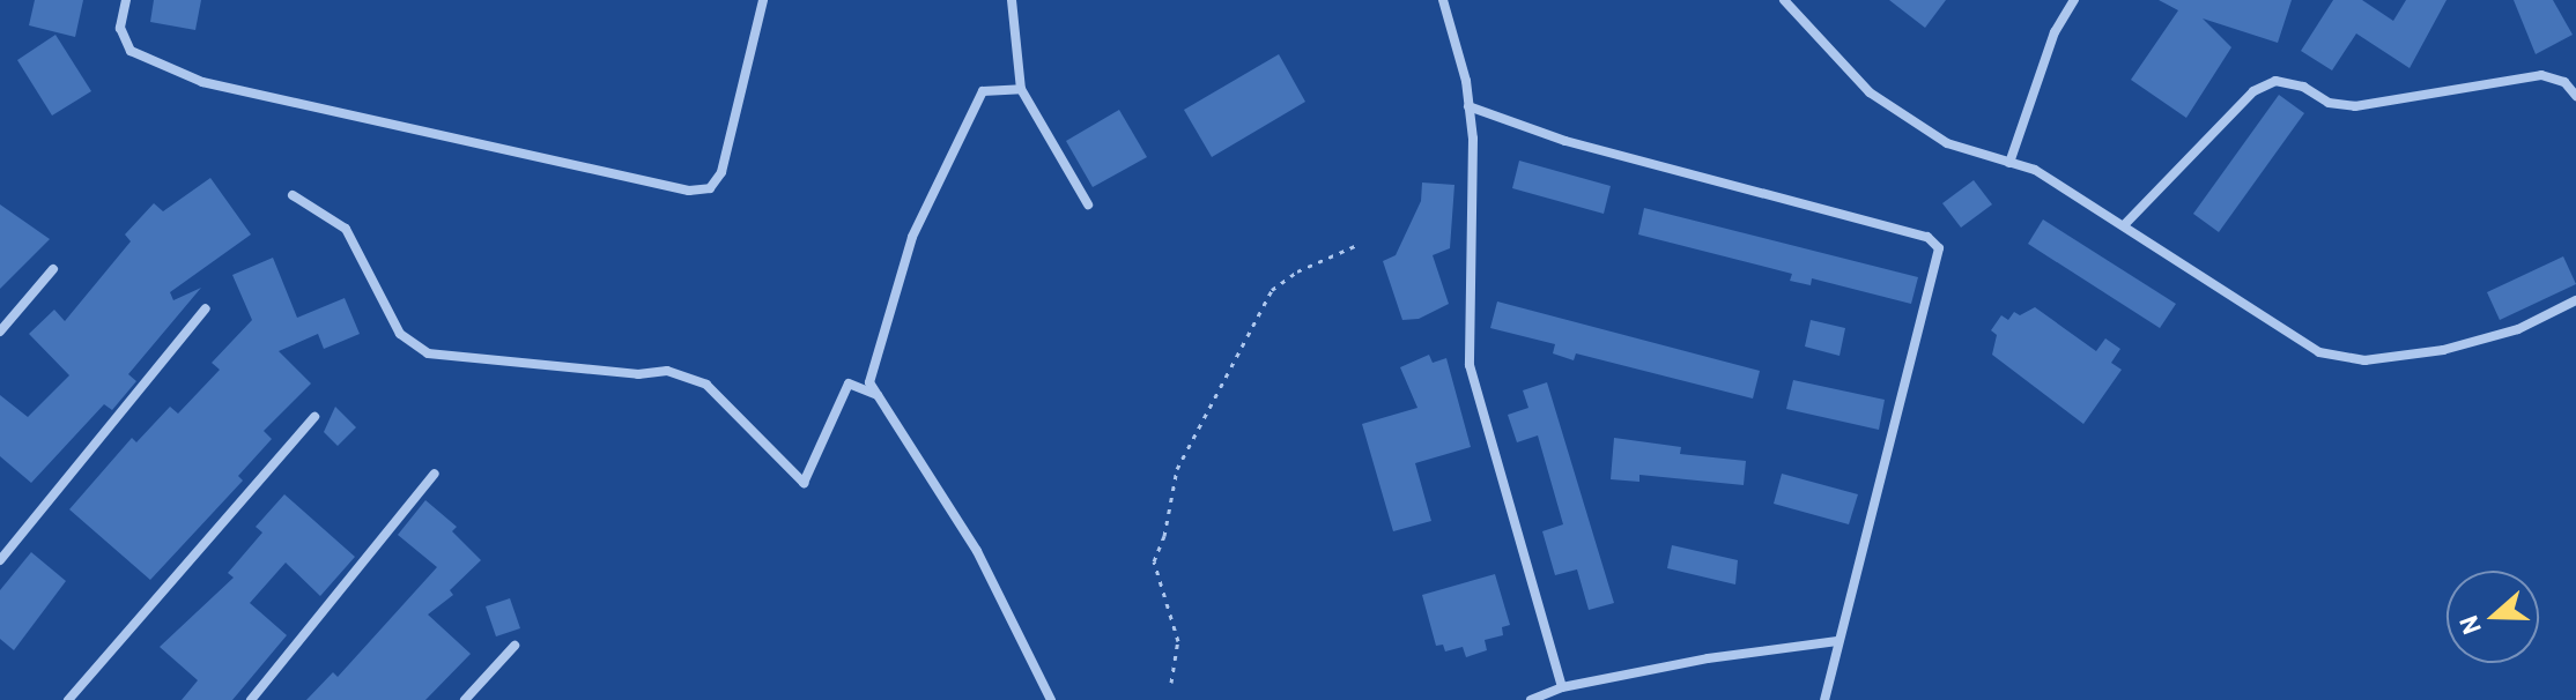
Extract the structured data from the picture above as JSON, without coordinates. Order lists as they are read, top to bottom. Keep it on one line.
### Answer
{"north":"left"}
